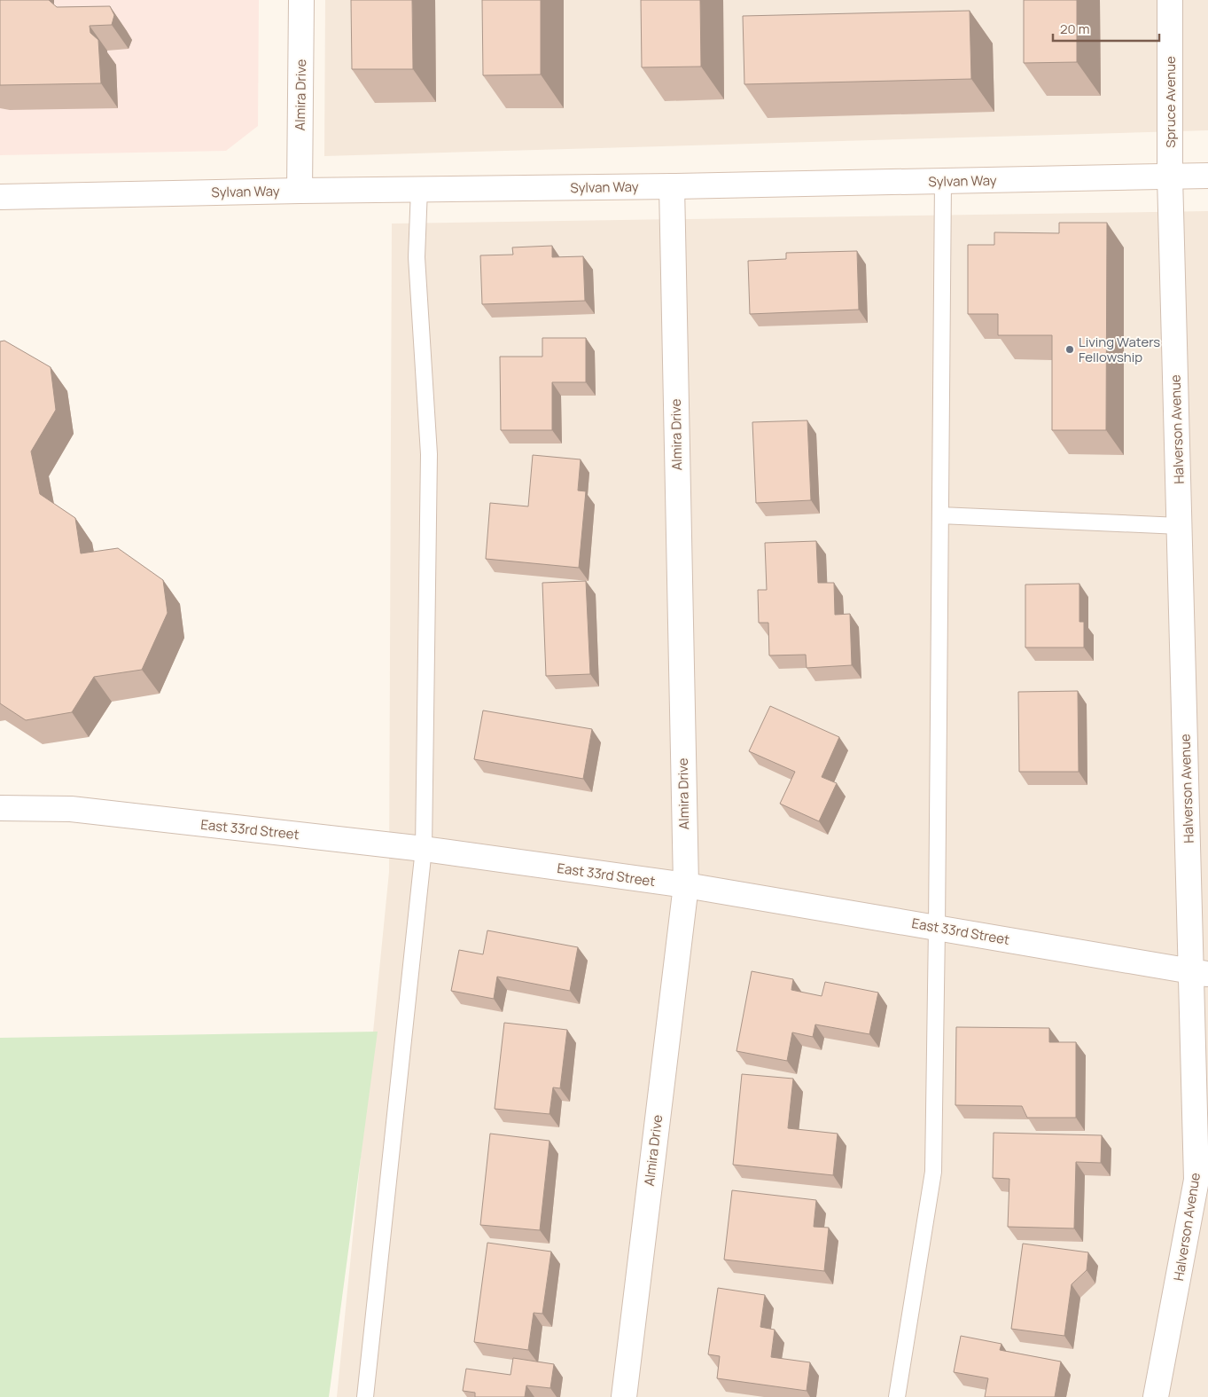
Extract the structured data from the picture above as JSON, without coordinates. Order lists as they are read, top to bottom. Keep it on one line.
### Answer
{"streets":{"street":["Almira Drive","Spruce Avenue","Sylvan Way","Halverson Avenue","East 33rd Street"]},"crossings":[["Almira Drive","Sylvan Way"],["Almira Drive","East 33rd Street"],["Spruce Avenue","Sylvan Way"],["Spruce Avenue","Halverson Avenue"],["Sylvan Way","Halverson Avenue"],["Halverson Avenue","East 33rd Street"]],"places":["Living Waters Fellowship"],"scale_bar":"20 m"}
